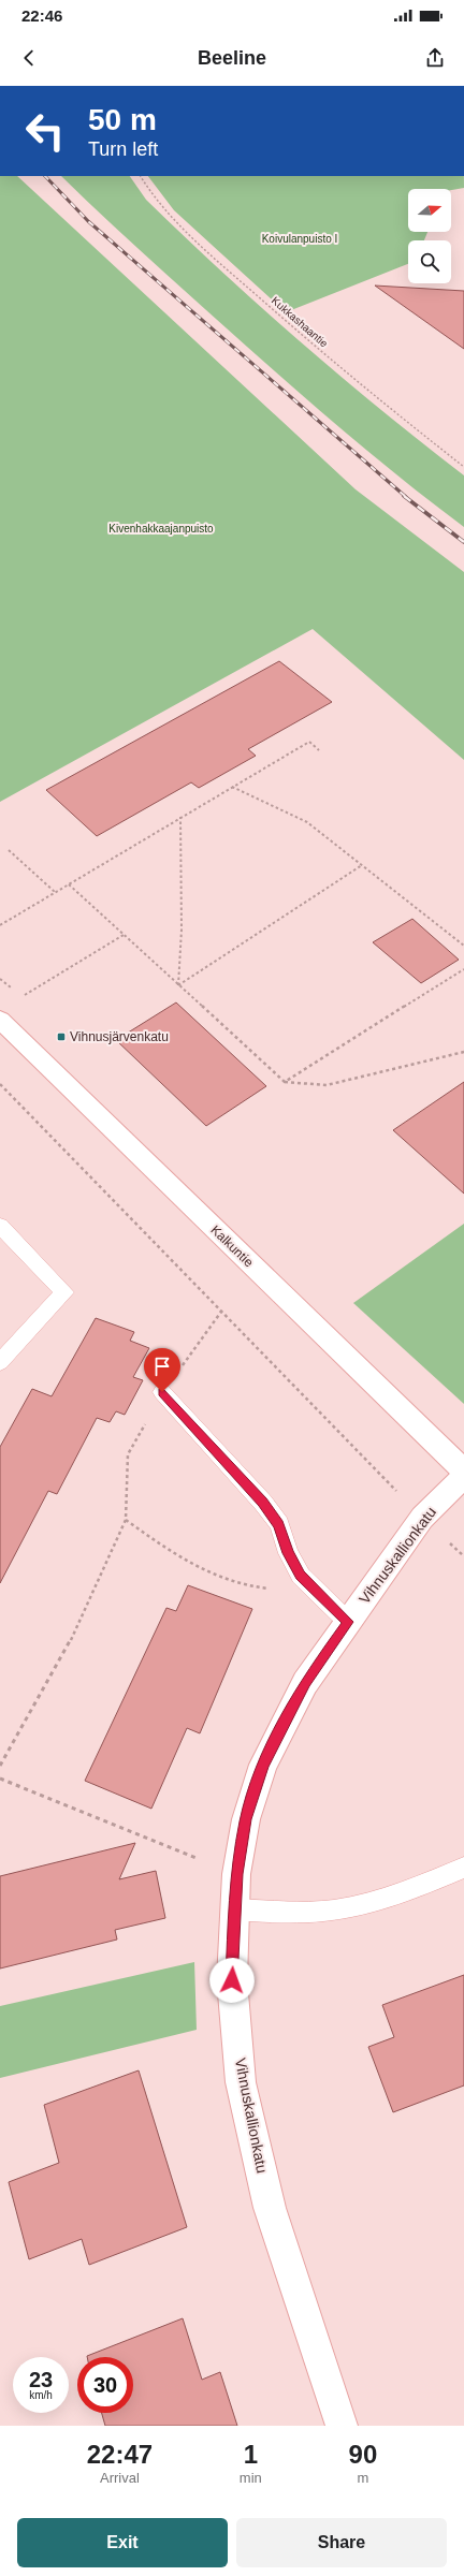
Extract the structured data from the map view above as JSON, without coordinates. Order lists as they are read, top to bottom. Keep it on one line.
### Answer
{"streets":{"street":["Kalkuntie","Vihnuskallionkatu"],"path":["Kukkashaantie"]},"parks":["Koivulanpuisto I","Kivenhakkaajanpuisto"],"places":{"transit":["Vihnusjärvenkatu"]},"north":"right","page":{"status":"22:46","header":"Beeline","turn":["50 m","Turn left"],"speed":"23 km/h","limit":"30","eta":["22:47","Arrival","1","min","90","m"],"buttons":["Exit","Share"]}}
